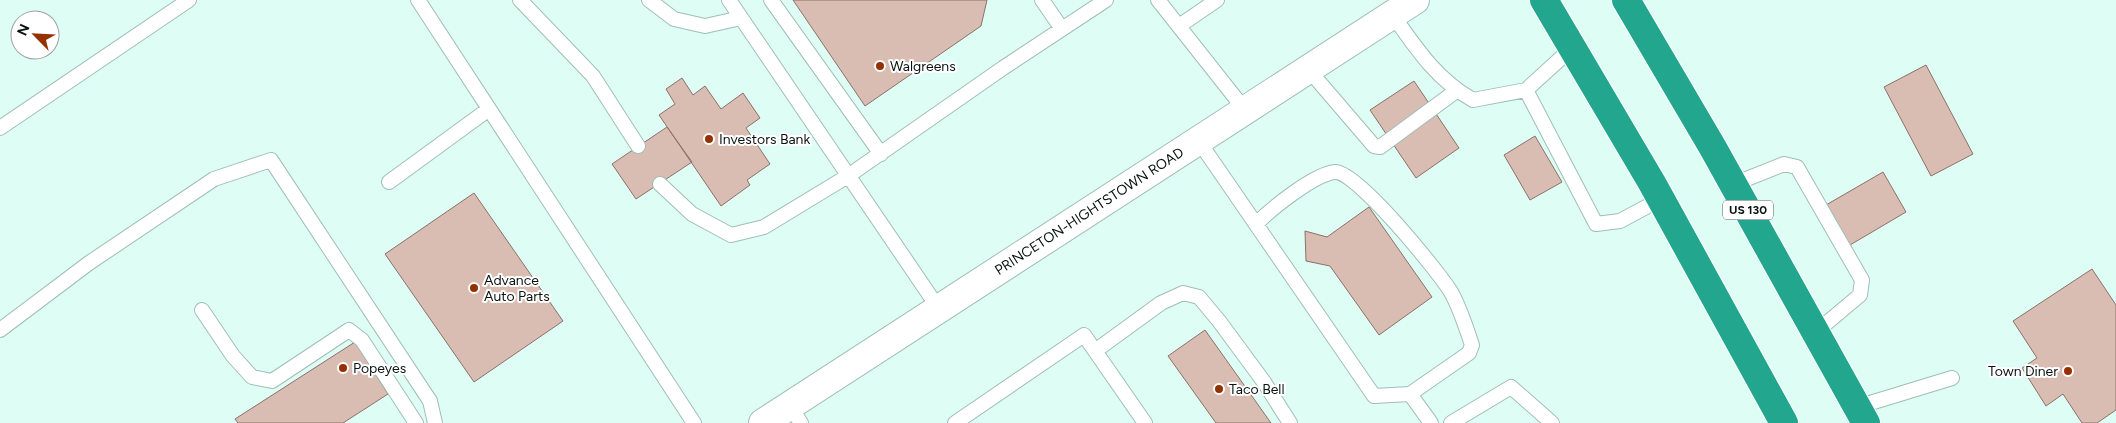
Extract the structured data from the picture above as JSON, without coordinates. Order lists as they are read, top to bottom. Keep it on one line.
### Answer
{"streets":{"highway":["US 130"],"main road":["PRINCETON-HIGHTSTOWN ROAD"]},"places":["Walgreens","Investors Bank","Advance Auto Parts","Popeyes","Town Diner","Taco Bell"],"north":"top left"}
